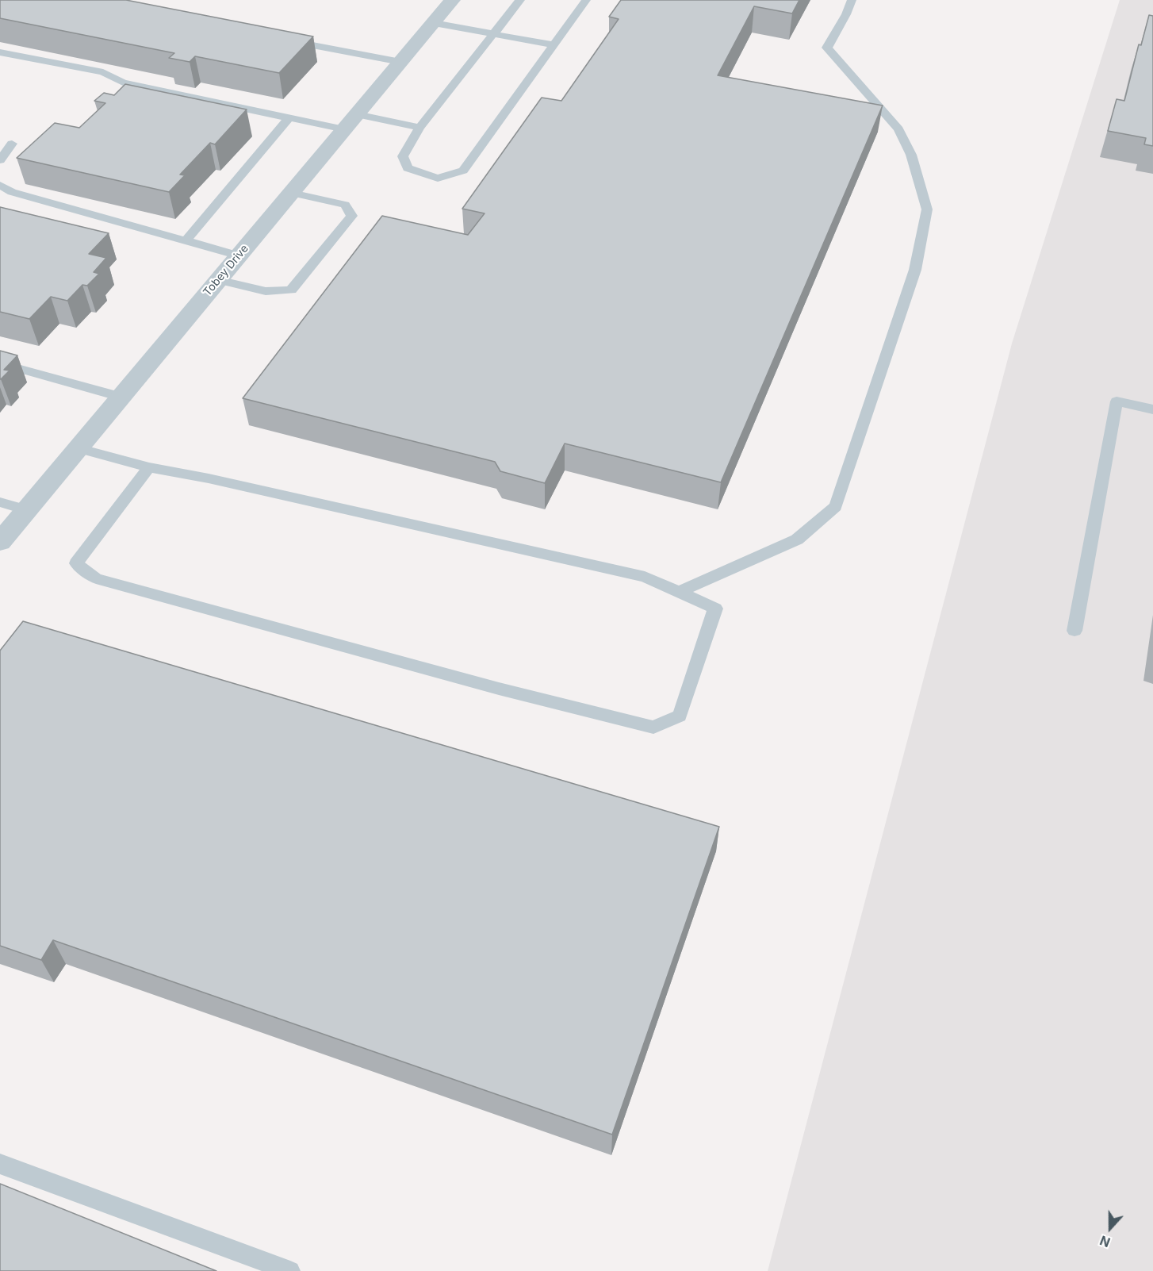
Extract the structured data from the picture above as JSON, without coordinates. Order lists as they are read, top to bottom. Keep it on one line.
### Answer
{"streets":{"street":["Tobey Drive"]},"north":"bottom"}
